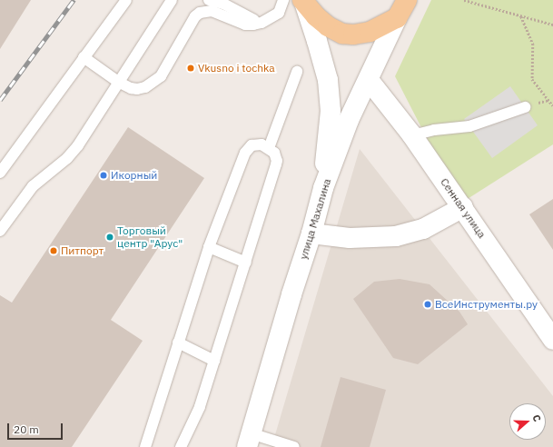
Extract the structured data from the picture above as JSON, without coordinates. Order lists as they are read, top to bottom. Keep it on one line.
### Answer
{"streets":{"main road":["улица Махалина"],"street":["Сенная улица"]},"crossings":[["Сенная улица","улица Махалина"]],"places":["Vkusno i tochka","Икорный","Торговый центр \"Арус\"","Питпорт","ВсеИнструменты.ру"],"scale_bar":"20 m","north":"right"}
